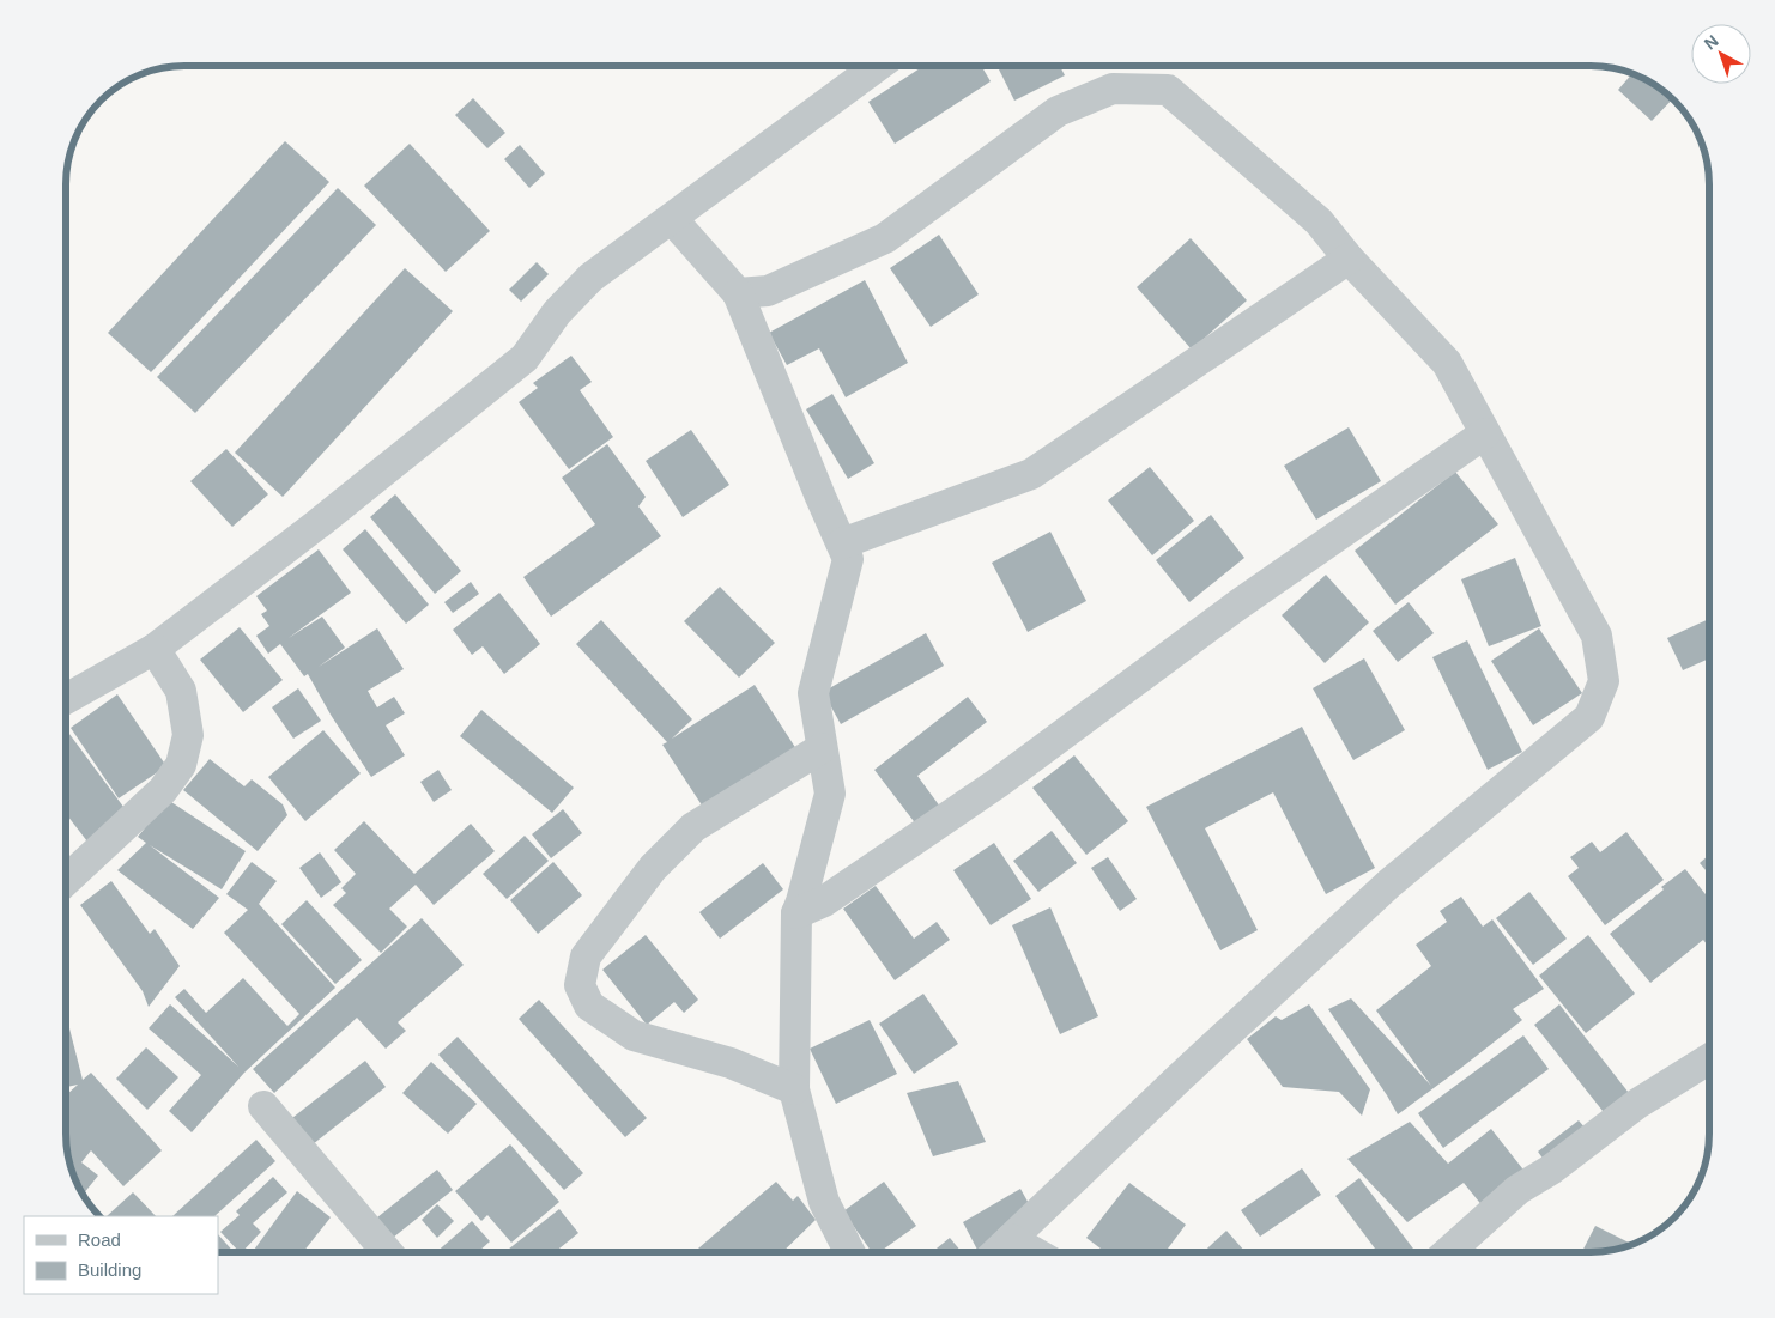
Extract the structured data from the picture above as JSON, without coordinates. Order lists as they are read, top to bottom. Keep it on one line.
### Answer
{"legend":["Road","Building"],"north":"top left"}
